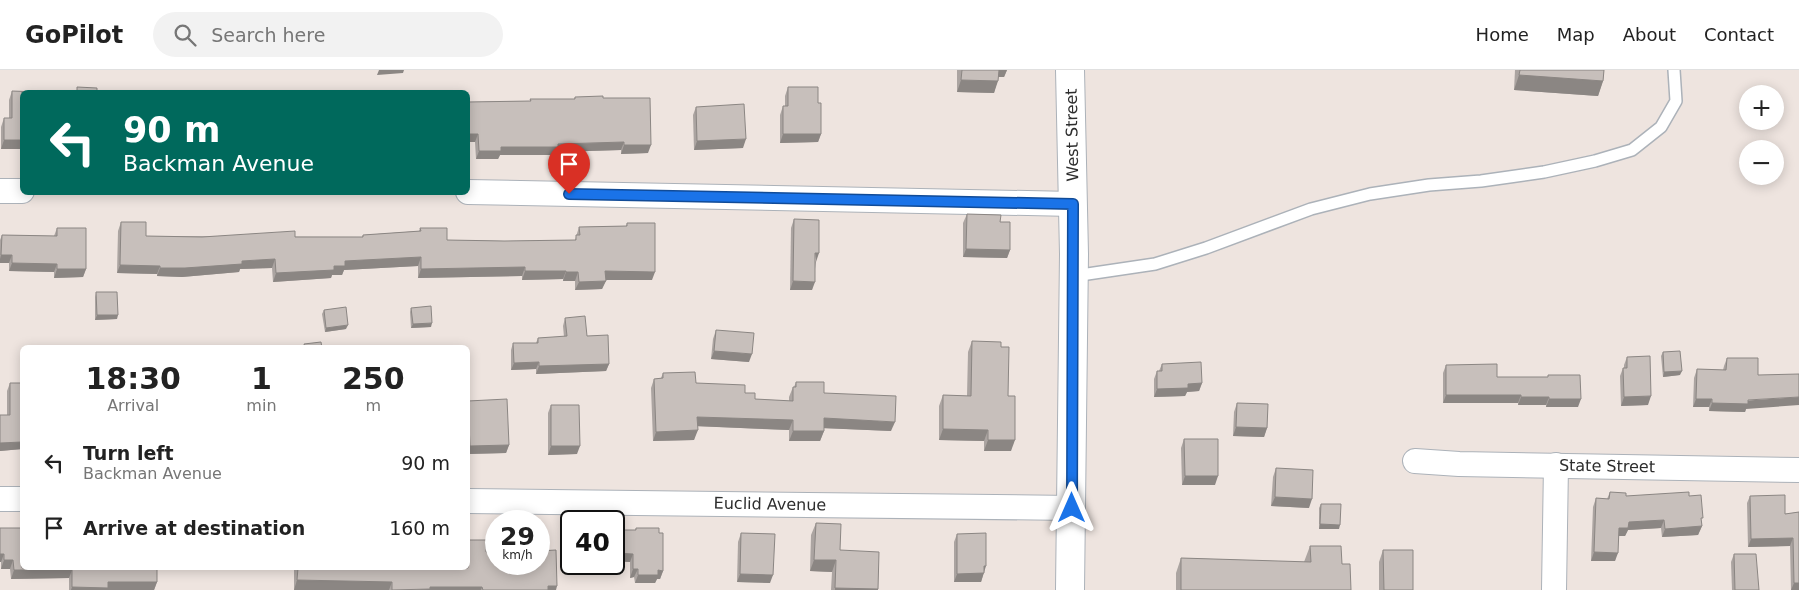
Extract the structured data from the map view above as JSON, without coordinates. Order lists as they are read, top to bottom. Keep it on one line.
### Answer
{"streets":{"street":["West Street","State Street","Euclid Avenue"]},"crossings":[["West Street","Euclid Avenue"]],"page":{"header":"GoPilot","search":"Search here","nav":["Home","Map","About","Contact"],"map_buttons":["+","−"],"turn":["90 m","Backman Avenue"],"eta":["18:30","Arrival","1","min","250","m"],"list":[{"name":"Turn left","note":"Backman Avenue","value":"90 m"},{"name":"Arrive at destination","value":"160 m"}],"speed":"29 km/h","limit":"40"}}
